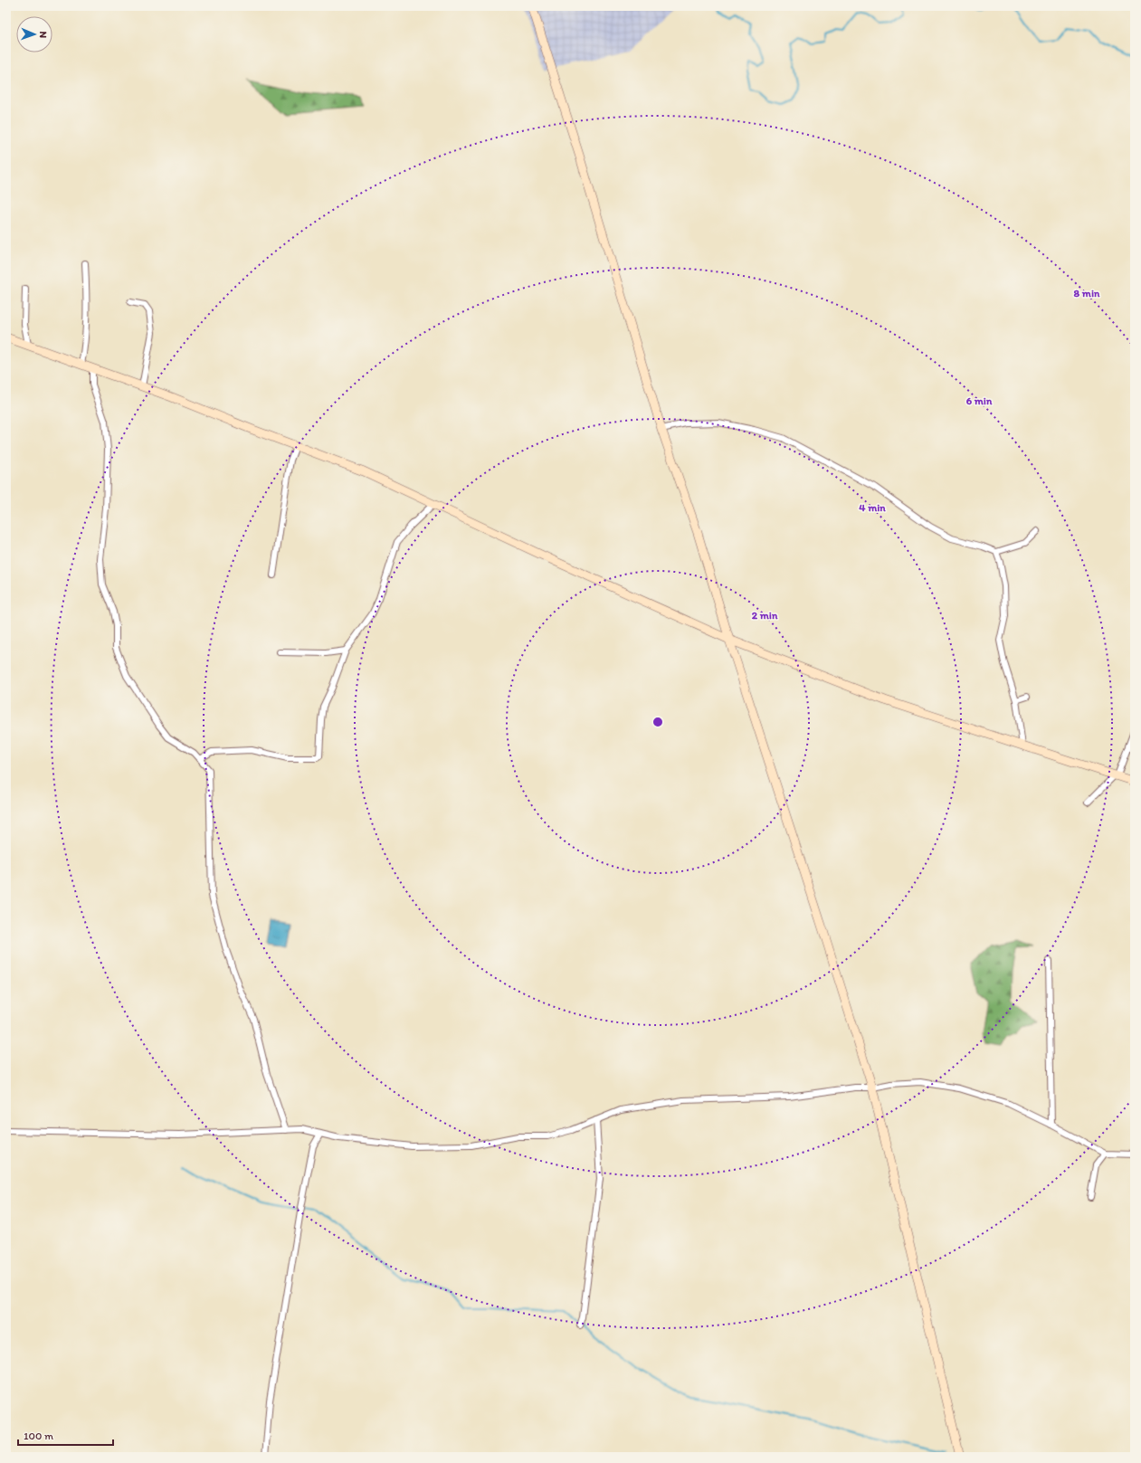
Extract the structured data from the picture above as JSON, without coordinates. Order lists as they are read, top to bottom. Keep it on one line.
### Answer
{"scale_bar":"100 m","north":"right","rings":["8 min","6 min","4 min","2 min"]}
